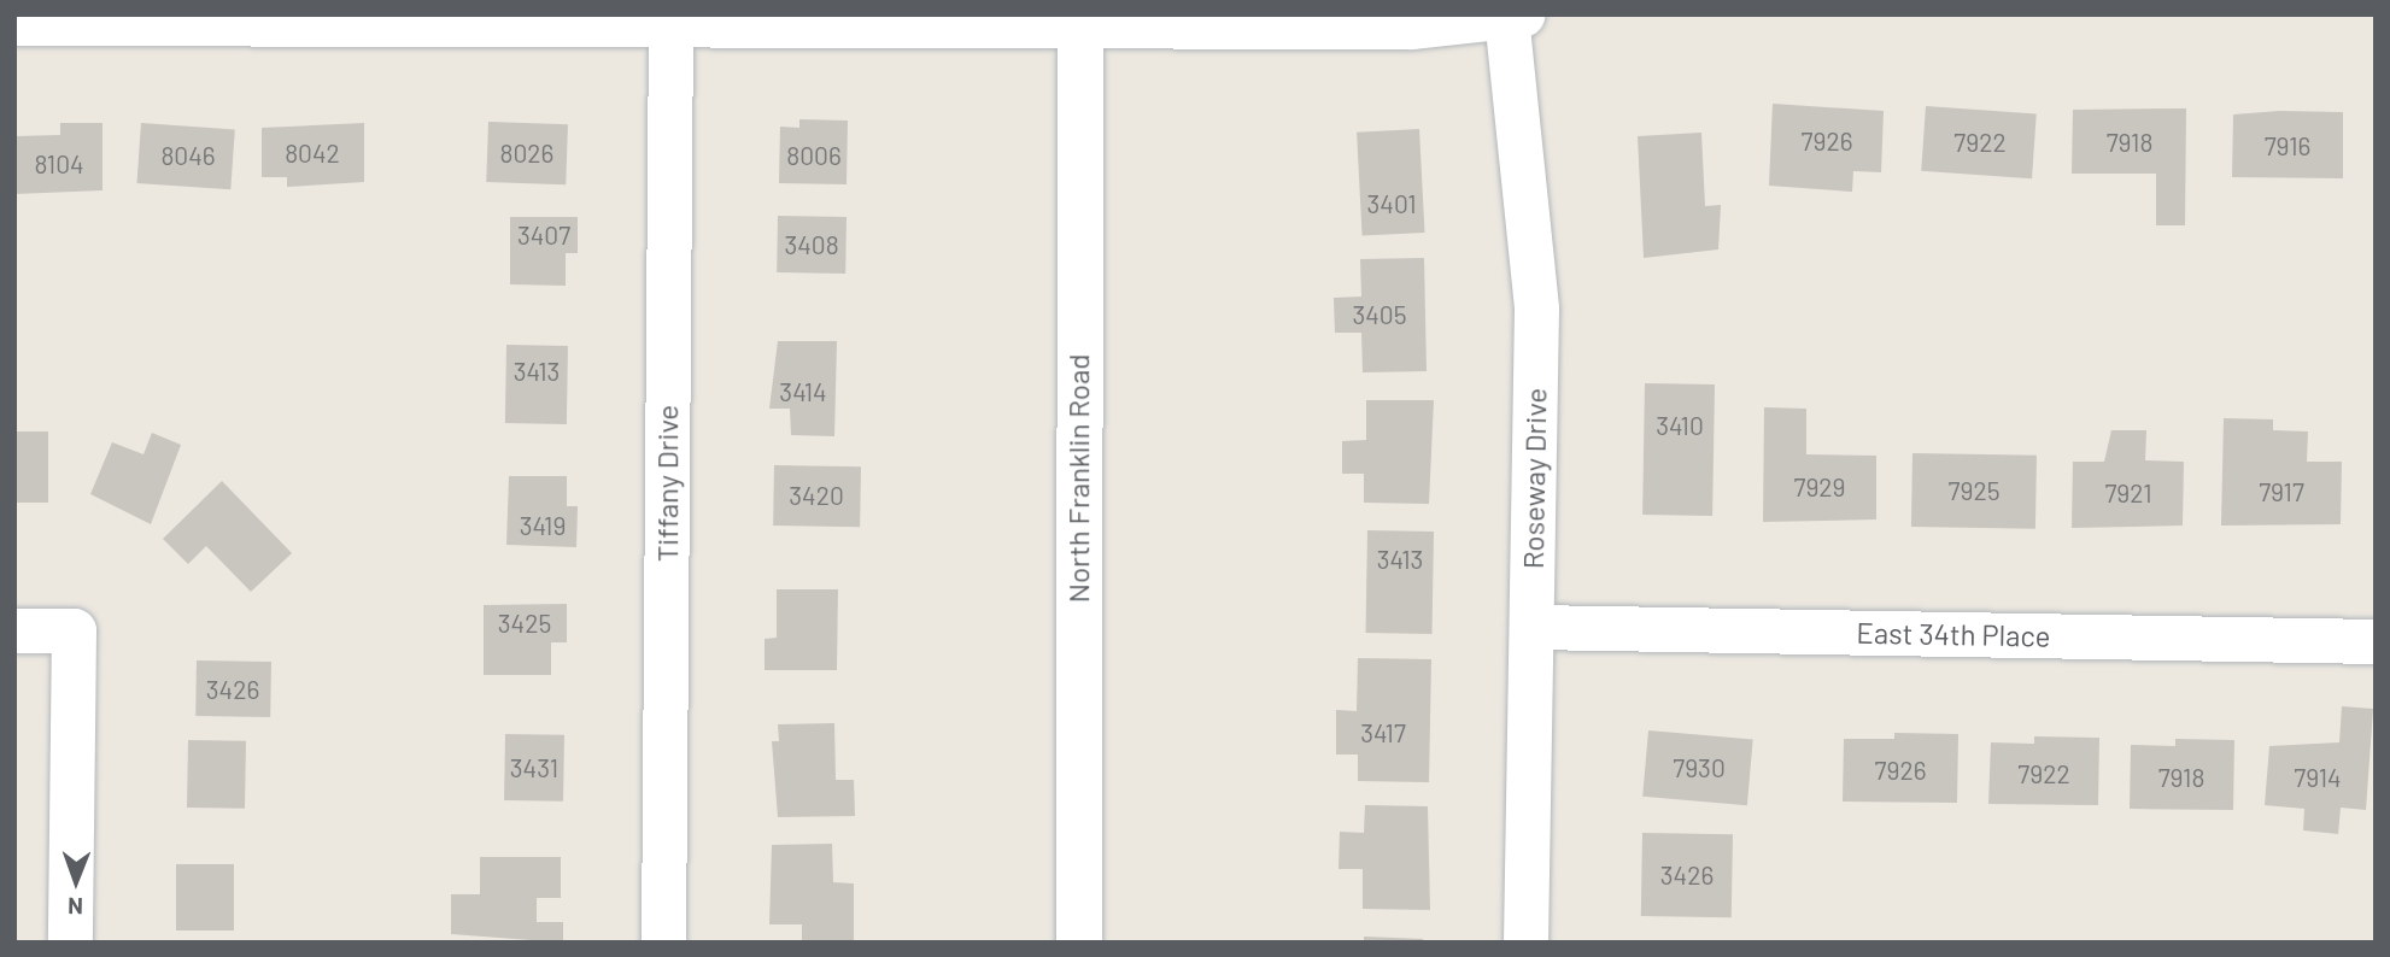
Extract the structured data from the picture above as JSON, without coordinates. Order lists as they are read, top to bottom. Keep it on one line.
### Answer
{"streets":{"main road":["North Franklin Road"],"street":["Roseway Drive","Tiffany Drive","East 34th Place"]},"crossings":[["Roseway Drive","East 34th Place"]],"house_numbers":["7926","7922","7918","7916","8042","8026","8046","8006","8104","3401","3407","3408","3405","3413","3414","3410","7929","7925","7917","7921","3420","3419","3413","3425","3426","3417","3431","7930","7926","7922","7918","7914","3426"],"north":"bottom"}
